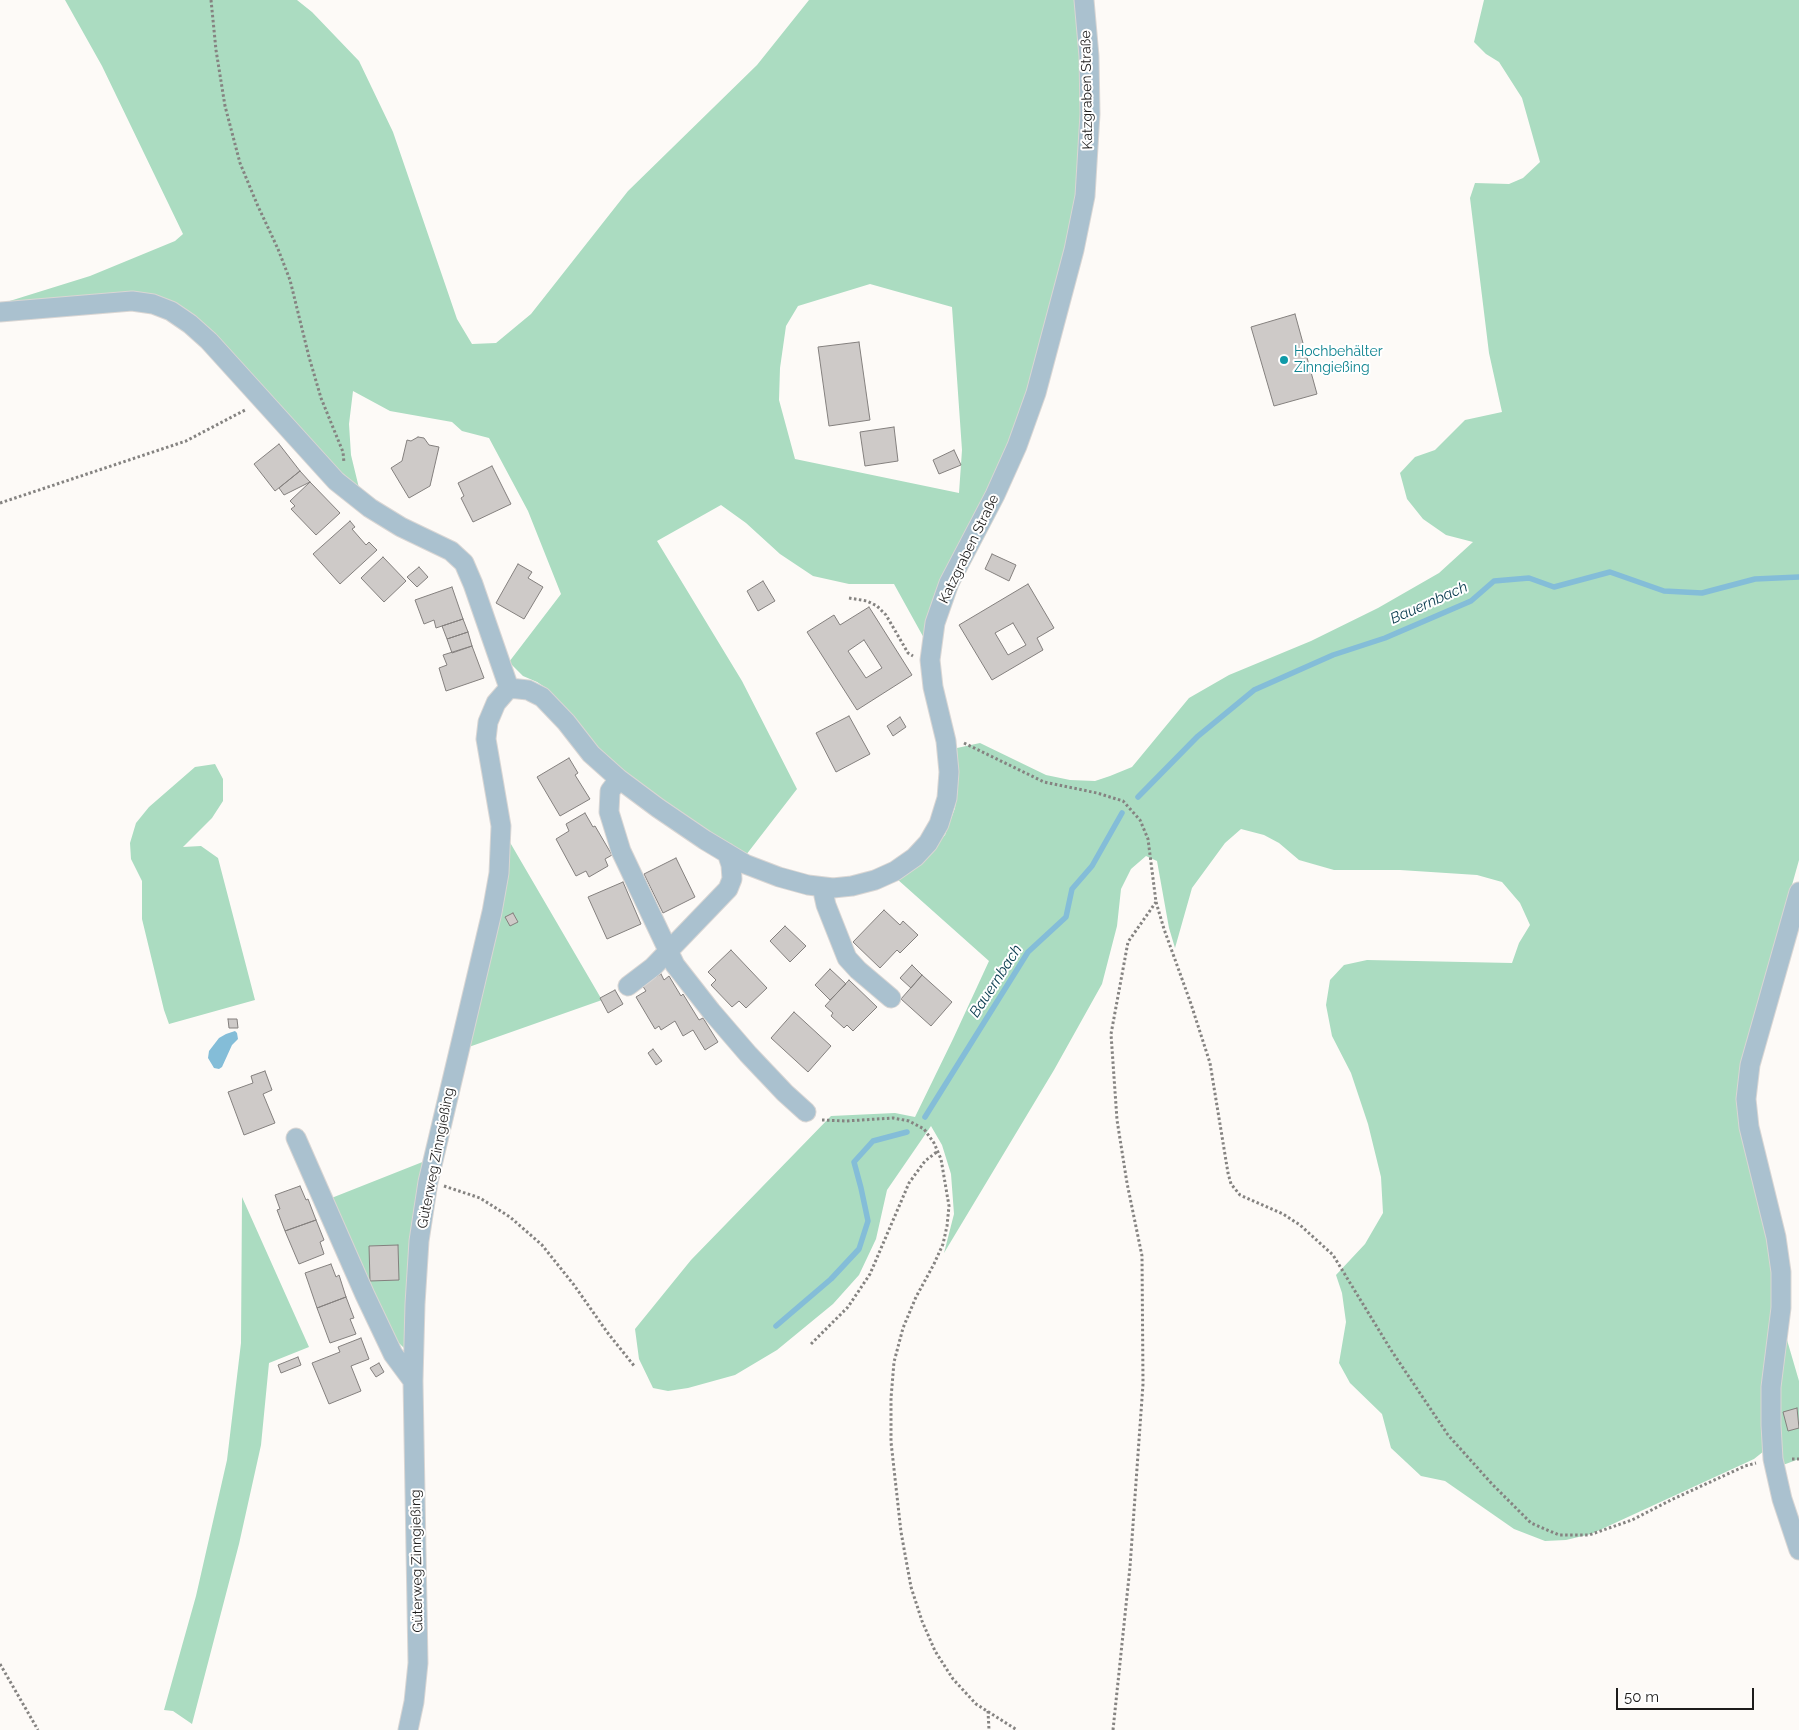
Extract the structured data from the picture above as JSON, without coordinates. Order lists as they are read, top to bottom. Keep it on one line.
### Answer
{"streets":{"street":["Katzgraben Straße","Güterweg Zinngießing"]},"crossings":[["Katzgraben Straße","Güterweg Zinngießing"]],"water":["Bauernbach"],"places":["Hochbehälter Zinngießing"],"scale_bar":"50 m"}
